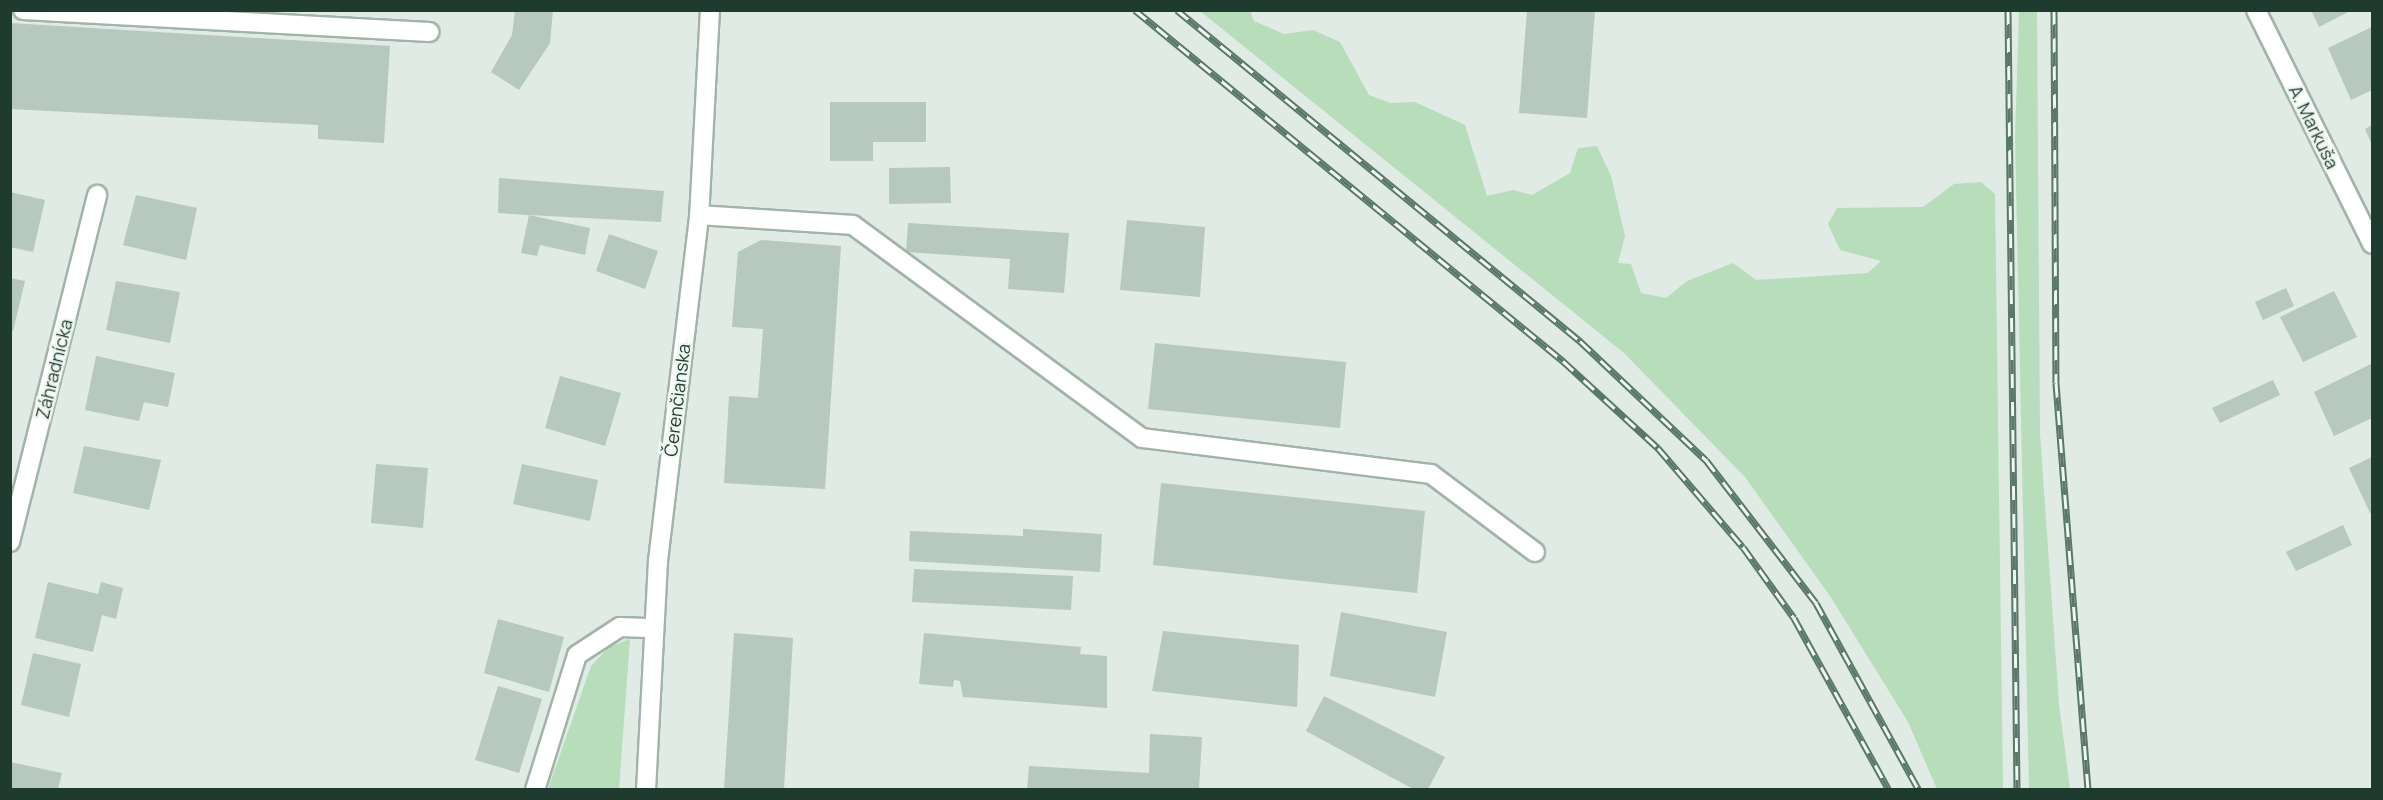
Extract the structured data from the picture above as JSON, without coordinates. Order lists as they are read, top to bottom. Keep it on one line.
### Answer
{"streets":{"street":["A. Markuša","Záhradnícka","Čerenčianska"]}}
